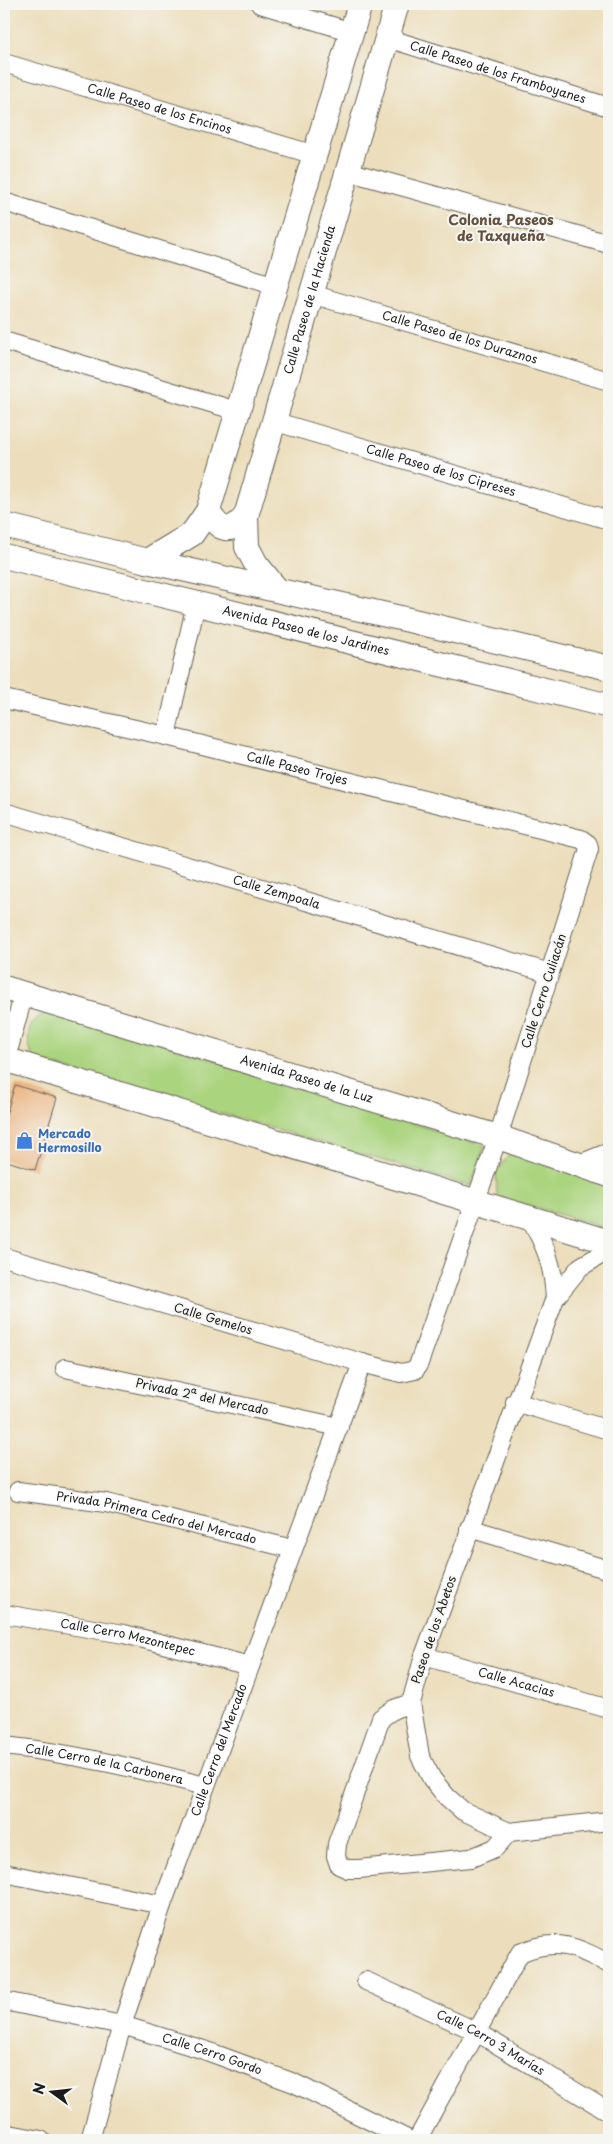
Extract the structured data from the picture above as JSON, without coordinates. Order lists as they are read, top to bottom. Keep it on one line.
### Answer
{"streets":{"street":["Calle Paseo de los Framboyanes","Calle Paseo de los Encinos","Calle Paseo de la Hacienda","Calle Paseo de los Duraznos","Calle Paseo de los Cipreses","Avenida Paseo de los Jardines","Calle Paseo Trojes","Calle Zempoala","Calle Cerro Culiacán","Avenida Paseo de la Luz","Calle Gemelos","Privada 2ª del Mercado","Privada Primera Cedro del Mercado","Paseo de los Abetos","Calle Cerro Mezontepec","Calle Acacias","Calle Cerro del Mercado","Calle Cerro de la Carbonera","Calle Cerro 3 Marías","Calle Cerro Gordo"]},"crossings":[["Calle Paseo de los Framboyanes","Calle Paseo de la Hacienda"],["Calle Paseo de la Hacienda","Calle Paseo de los Duraznos"],["Calle Paseo de la Hacienda","Calle Paseo de los Cipreses"],["Calle Paseo Trojes","Calle Cerro Culiacán"],["Calle Zempoala","Calle Cerro Culiacán"],["Calle Cerro Culiacán","Avenida Paseo de la Luz"],["Calle Cerro Culiacán","Calle Gemelos"],["Calle Gemelos","Calle Cerro del Mercado"],["Privada 2ª del Mercado","Calle Cerro del Mercado"],["Privada Primera Cedro del Mercado","Calle Cerro del Mercado"],["Paseo de los Abetos","Calle Acacias"],["Calle Cerro Mezontepec","Calle Cerro del Mercado"],["Calle Cerro del Mercado","Calle Cerro de la Carbonera"],["Calle Cerro del Mercado","Calle Cerro Gordo"]],"districts":["Colonia Paseos de Taxqueña"],"places":{"shop":["Mercado Hermosillo"]},"north":"left"}
